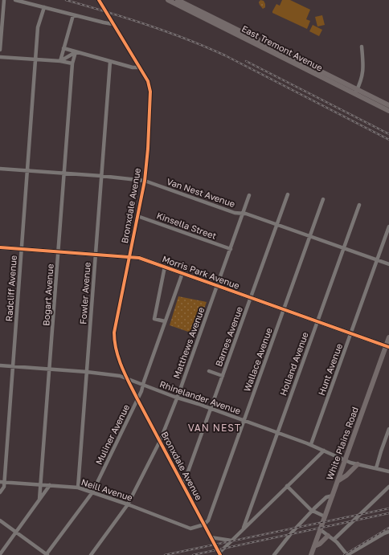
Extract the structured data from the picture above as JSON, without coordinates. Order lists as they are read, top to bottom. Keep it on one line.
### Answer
{"streets":{"main road":["East Tremont Avenue","Morris Park Avenue","White Plains Road"],"street":["Van Nest Avenue","Bronxdale Avenue","Kinsella Street","Radcliff Avenue","Fowler Avenue","Bogart Avenue","Barnes Avenue","Matthews Avenue","Wallace Avenue","Holland Avenue","Hunt Avenue","Rhinelander Avenue","Muliner Avenue","Neill Avenue"]},"crossings":[["Van Nest Avenue","Bronxdale Avenue"],["Van Nest Avenue","Radcliff Avenue"],["Van Nest Avenue","Fowler Avenue"],["Van Nest Avenue","Bogart Avenue"],["Van Nest Avenue","Barnes Avenue"],["Van Nest Avenue","Matthews Avenue"],["Van Nest Avenue","Wallace Avenue"],["Van Nest Avenue","Holland Avenue"],["Van Nest Avenue","Hunt Avenue"],["Bronxdale Avenue","Kinsella Street"],["Bronxdale Avenue","Morris Park Avenue"],["Bronxdale Avenue","Barnes Avenue"],["Bronxdale Avenue","Matthews Avenue"],["Bronxdale Avenue","Wallace Avenue"],["Bronxdale Avenue","Rhinelander Avenue"],["Bronxdale Avenue","Muliner Avenue"],["Bronxdale Avenue","Neill Avenue"],["Kinsella Street","Matthews Avenue"],["Morris Park Avenue","Radcliff Avenue"],["Morris Park Avenue","Fowler Avenue"],["Morris Park Avenue","Bogart Avenue"],["Morris Park Avenue","Barnes Avenue"],["Morris Park Avenue","Matthews Avenue"],["Morris Park Avenue","Wallace Avenue"],["Morris Park Avenue","Holland Avenue"],["Morris Park Avenue","Hunt Avenue"],["Morris Park Avenue","Muliner Avenue"],["Morris Park Avenue","White Plains Road"],["Radcliff Avenue","Rhinelander Avenue"],["Radcliff Avenue","Neill Avenue"],["Fowler Avenue","Rhinelander Avenue"],["Fowler Avenue","Neill Avenue"],["Bogart Avenue","Rhinelander Avenue"],["Bogart Avenue","Neill Avenue"],["Barnes Avenue","Rhinelander Avenue"],["Matthews Avenue","Rhinelander Avenue"],["Matthews Avenue","Neill Avenue"],["Wallace Avenue","Rhinelander Avenue"],["Wallace Avenue","Neill Avenue"],["Holland Avenue","Rhinelander Avenue"],["Hunt Avenue","Rhinelander Avenue"],["Rhinelander Avenue","Muliner Avenue"],["Rhinelander Avenue","White Plains Road"],["Muliner Avenue","Neill Avenue"]],"districts":["VAN NEST"]}
